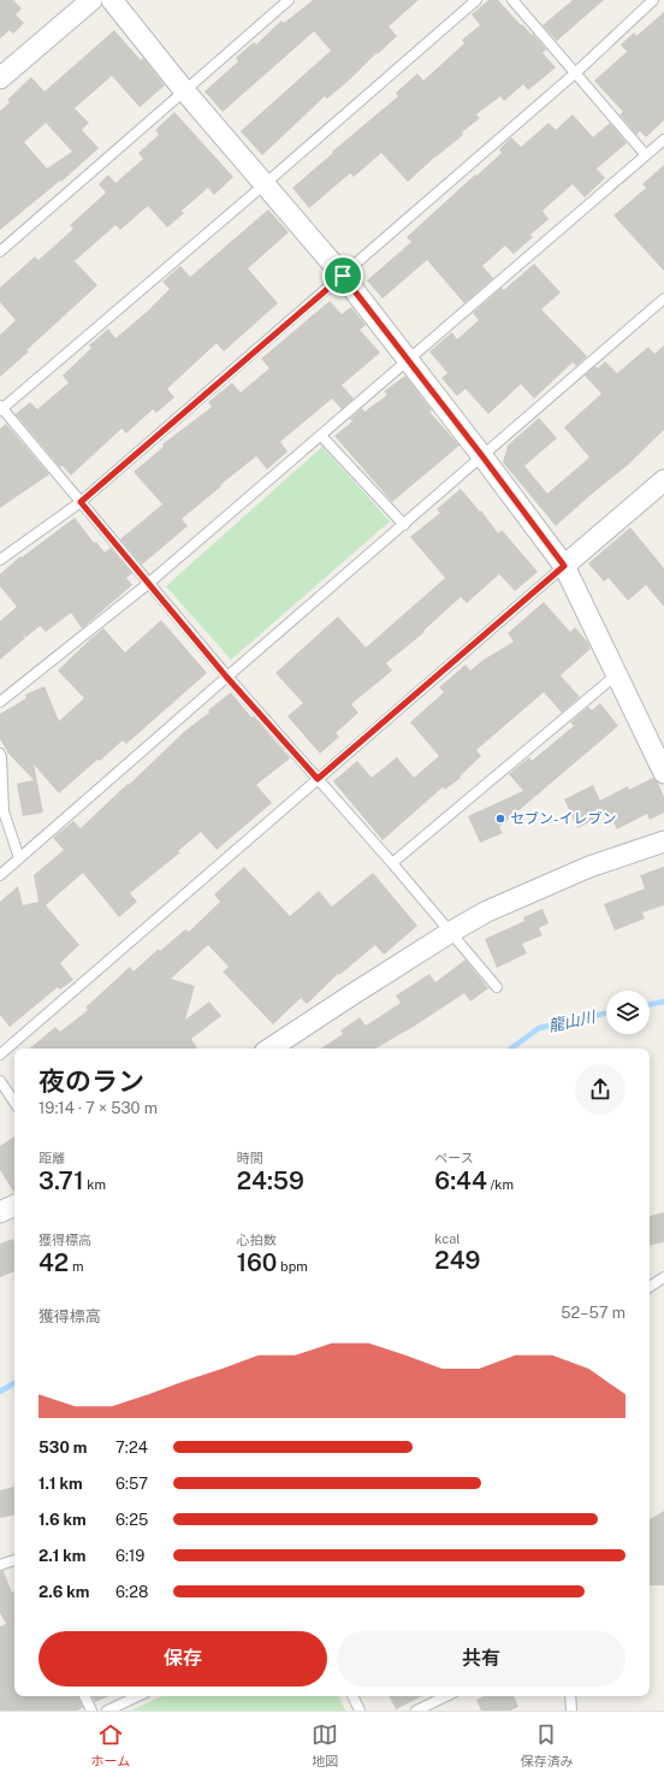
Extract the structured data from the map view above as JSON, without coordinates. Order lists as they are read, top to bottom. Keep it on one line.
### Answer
{"water":["龍山川"],"places":["セブン-イレブン"],"page":{"heading":["夜のラン","19:14 · 7 × 530 m"],"stats":[["距離","3.71 km"],["時間","24:59"],["ペース","6:44 /km"],["獲得標高","42 m"],["心拍数","160 bpm"],["kcal","249"]],"chart":["獲得標高","52–57 m"],"list":[{"name":"530 m","note":"7:24"},{"name":"1.1 km","note":"6:57"},{"name":"1.6 km","note":"6:25"},{"name":"2.1 km","note":"6:19"},{"name":"2.6 km","note":"6:28"}],"buttons":["保存","共有"],"tabs":["ホーム","地図","保存済み"]}}
